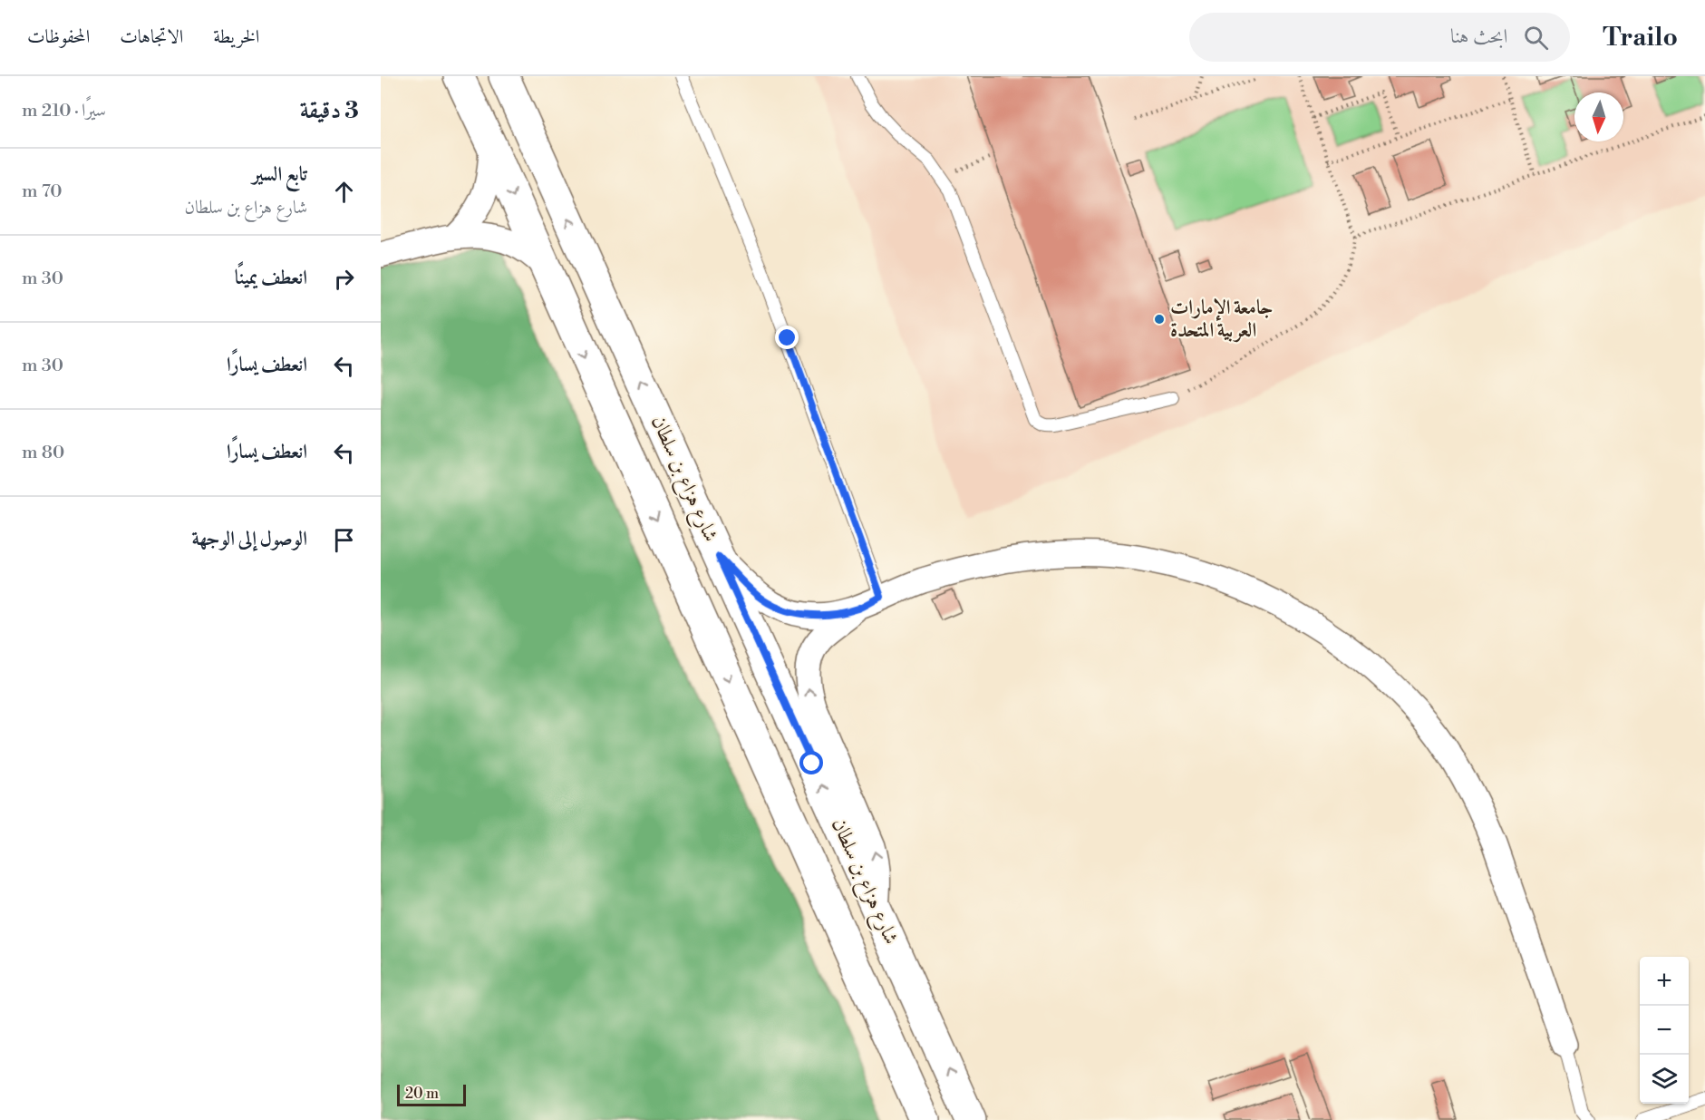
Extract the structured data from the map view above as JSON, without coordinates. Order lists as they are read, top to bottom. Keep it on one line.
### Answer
{"streets":{"main road":["شارع هزاع بن سلطان"]},"places":["جامعة الإمارات العربية المتحدة"],"scale_bar":"20 m","north":"bottom","page":{"header":"Trailo","search":"ابحث هنا","nav":["الخريطة","الاتجاهات","المحفوظات"],"heading":["3 دقيقة","سيرًا · 210 m"],"list":[["تابع السير","شارع هزاع بن سلطان","70 m"],["انعطف يمينًا","30 m"],["انعطف يسارًا","30 m"],["انعطف يسارًا","80 m"],"الوصول إلى الوجهة"],"map_buttons":["+","−"],"scale":"20 m"}}
